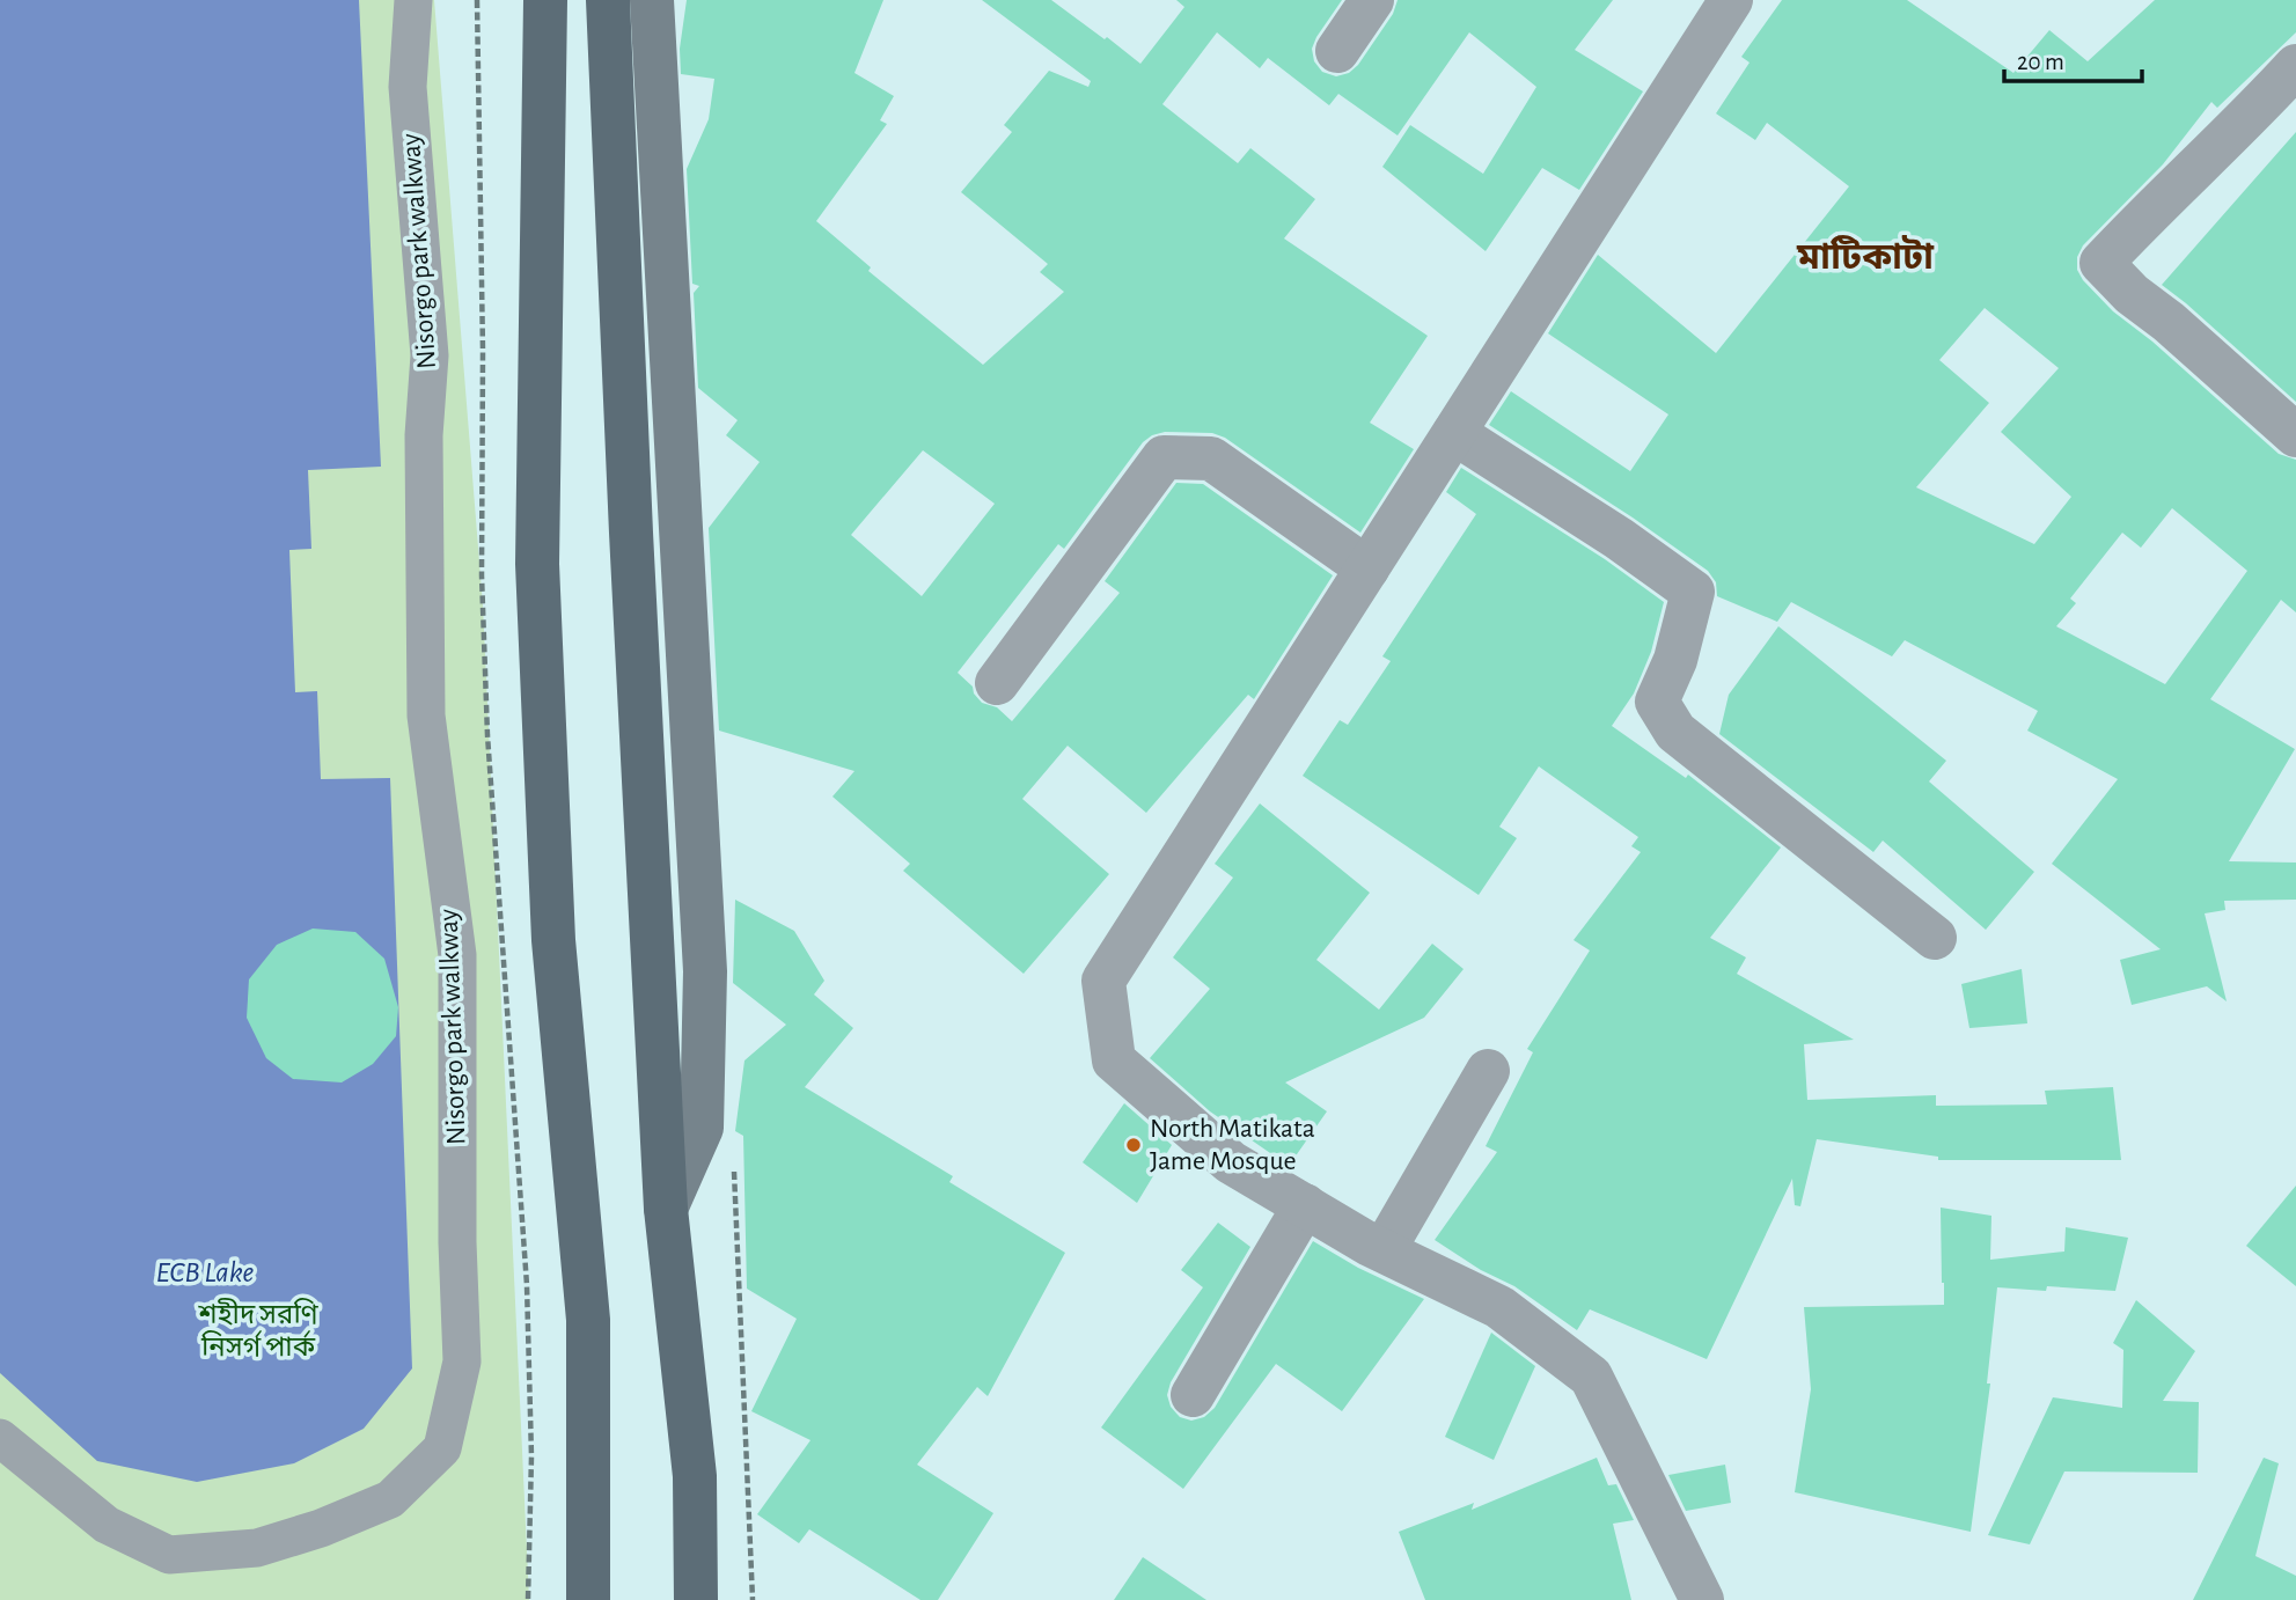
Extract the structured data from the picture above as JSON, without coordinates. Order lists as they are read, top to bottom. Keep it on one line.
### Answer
{"streets":{"street":["Nisorgo park walkway"]},"districts":["মাটিকাটা"],"water":["ECB Lake"],"parks":["শহীদ সরণি নিসর্গ পার্ক"],"places":["North Matikata Jame Mosque"],"scale_bar":"20 m"}
